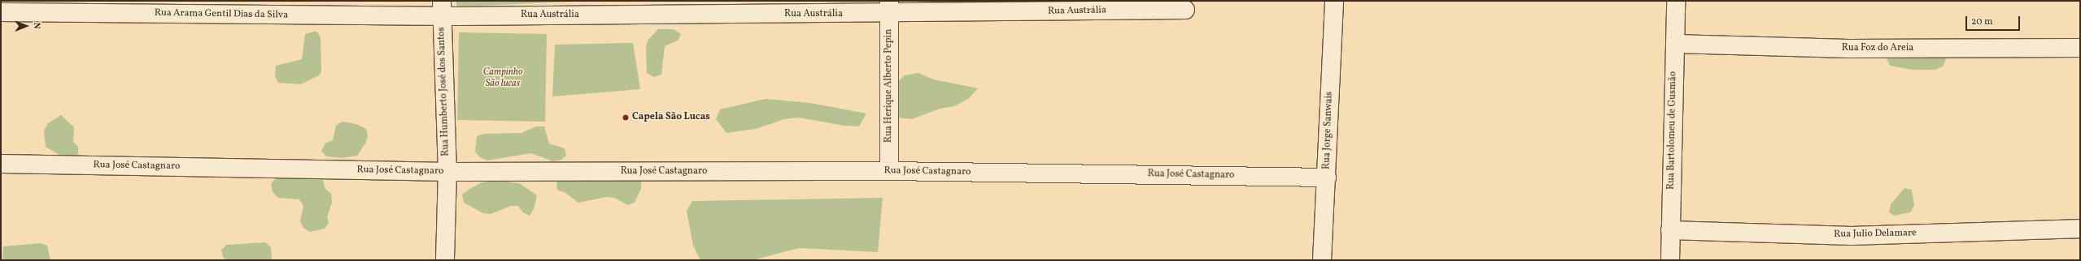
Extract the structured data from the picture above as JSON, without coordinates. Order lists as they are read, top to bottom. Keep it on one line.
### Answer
{"streets":{"street":["Rua Austrália","Rua Arama Gentil Dias da Silva","Rua Foz do Areia","Rua Herique Alberto Pepin","Rua Humberto José dos Santos","Rua Jorge Sanwais","Rua Bartolomeu de Gusmão","Rua José Castagnaro","Rua Julio Delamare"]},"crossings":[["Rua Austrália","Rua Arama Gentil Dias da Silva"],["Rua Austrália","Rua Herique Alberto Pepin"],["Rua Austrália","Rua Humberto José dos Santos"],["Rua Arama Gentil Dias da Silva","Rua Humberto José dos Santos"],["Rua Foz do Areia","Rua Bartolomeu de Gusmão"],["Rua Herique Alberto Pepin","Rua José Castagnaro"],["Rua Humberto José dos Santos","Rua José Castagnaro"],["Rua Jorge Sanwais","Rua José Castagnaro"],["Rua Bartolomeu de Gusmão","Rua Julio Delamare"]],"parks":["Campinho São lucas"],"places":["Capela São Lucas"],"scale_bar":"20 m","north":"right"}
